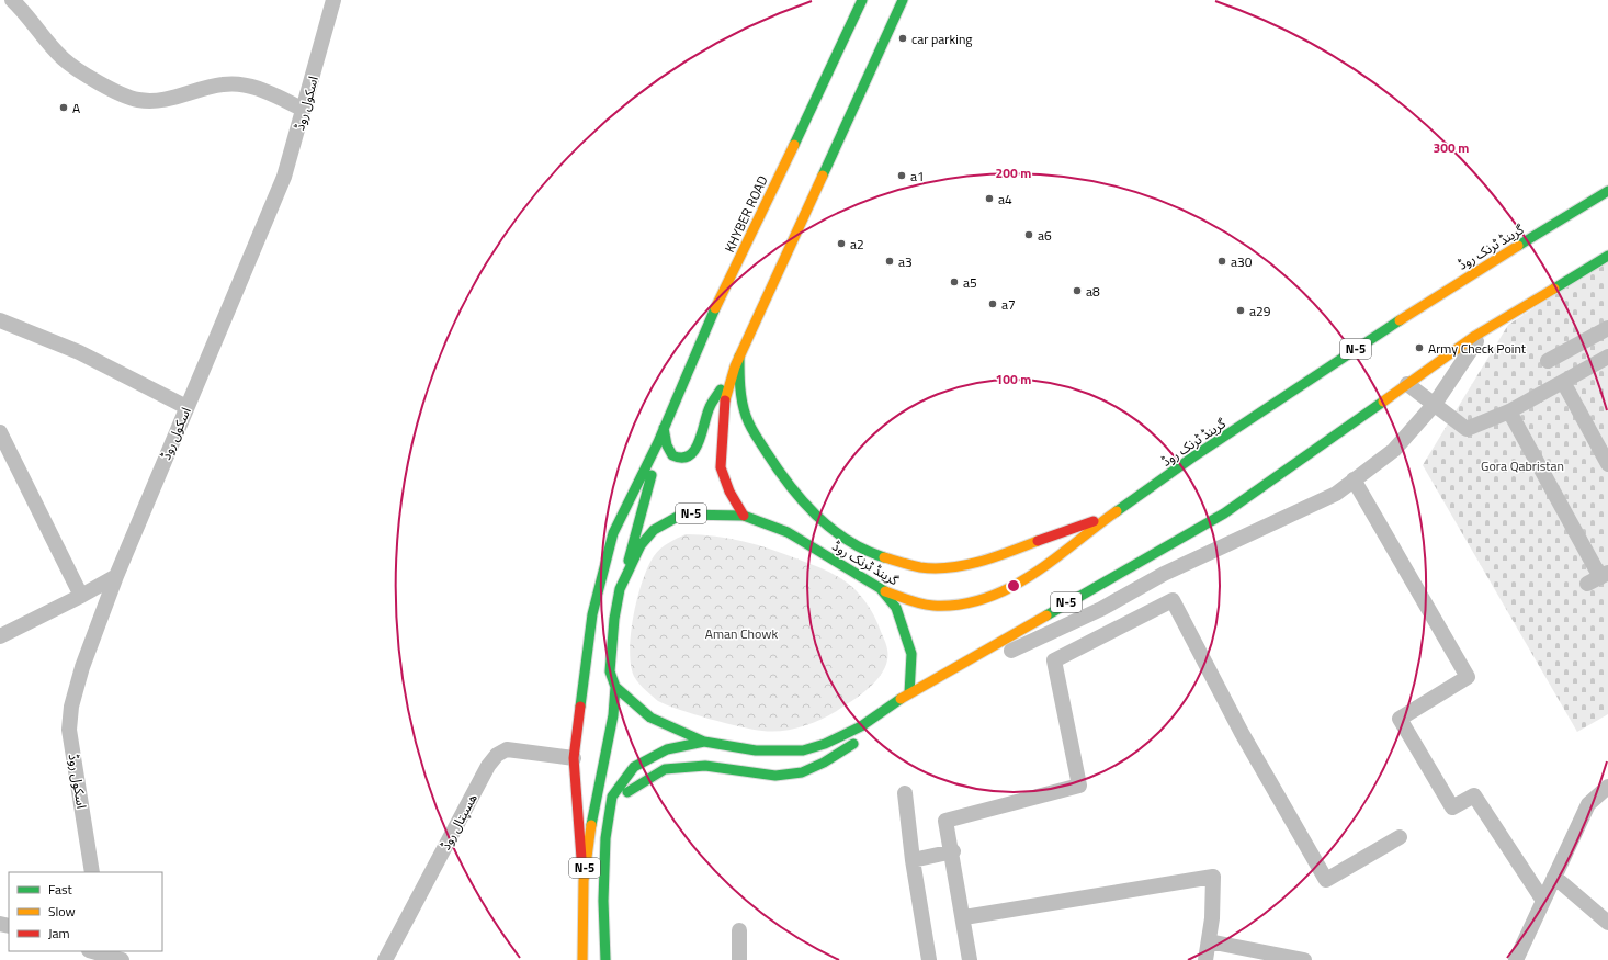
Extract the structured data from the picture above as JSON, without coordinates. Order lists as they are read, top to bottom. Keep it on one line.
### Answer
{"streets":{"main road":["KHYBER ROAD","گرینڈ ٹرنک روڈ","N-5"],"street":["اسکول روڈ","ھسپتال روڈ"]},"parks":["Gora Qabristan","Aman Chowk"],"places":["car parking","A","a1","a4","a6","a2","a3","a30","a5","a8","a7","a29","Army Check Point"],"legend":["Fast","Slow","Jam"],"rings":["300 m","200 m","100 m"]}
